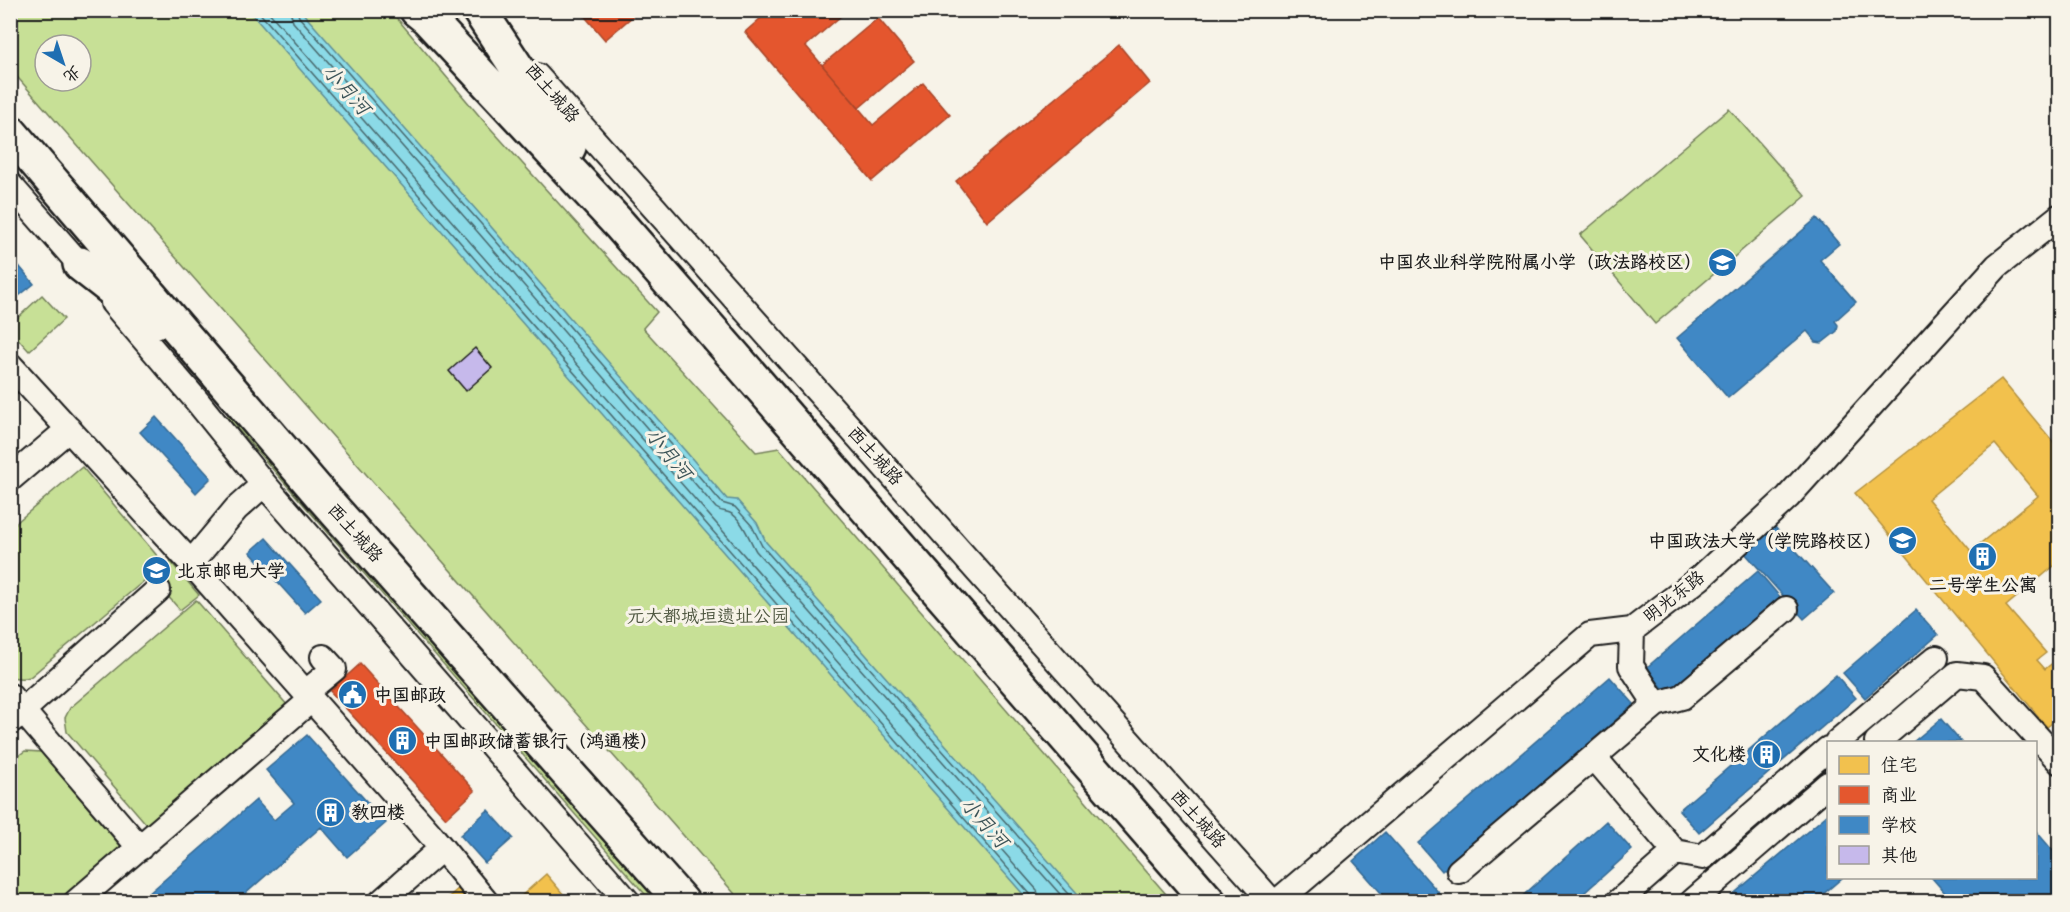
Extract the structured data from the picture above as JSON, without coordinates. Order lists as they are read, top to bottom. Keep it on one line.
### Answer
{"streets":{"highway":["西土城路"],"street":["明光东路"]},"water":["小月河"],"parks":["元大都城垣遗址公园"],"places":{"school or university":["中国农业科学院附属小学（政法路校区）","中国政法大学（学院路校区）","北京邮电大学"],"building":["二号学生公寓","中国邮政储蓄银行（鸿通楼）","文化楼","教四楼"],"public building":["中国邮政"]},"legend":["住宅","商业","学校","其他"],"north":"bottom right"}
